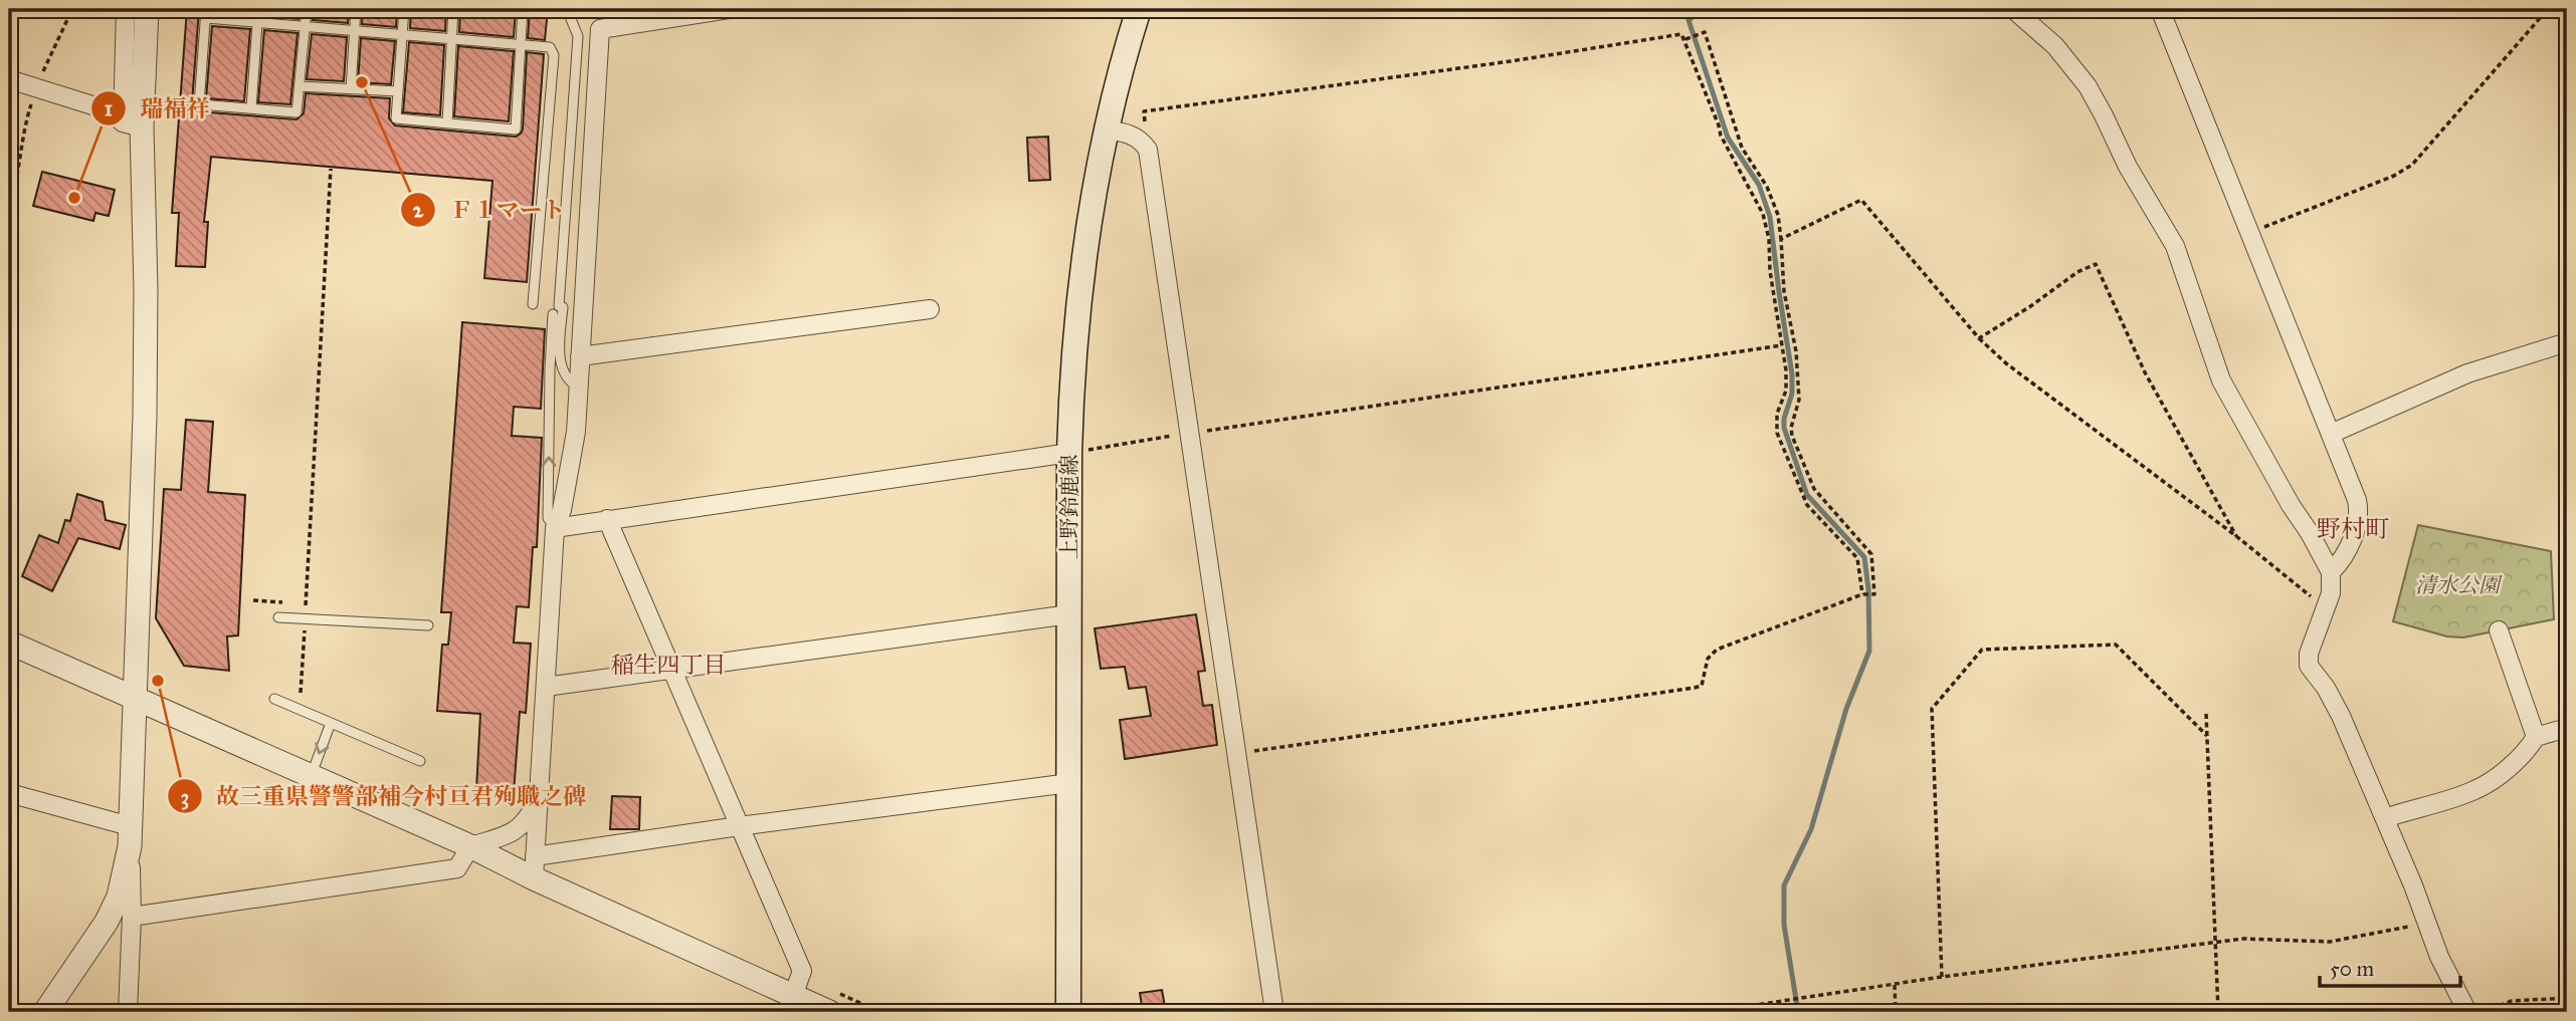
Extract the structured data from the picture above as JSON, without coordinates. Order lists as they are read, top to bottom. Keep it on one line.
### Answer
{"streets":{"main road":["上野鈴鹿線"]},"districts":["野村町","稲生四丁目"],"parks":["清水公園"],"places":["Ｆ１マート","瑞福祥","故三重県警警部補今村亘君殉職之碑"],"scale_bar":"50 m"}
